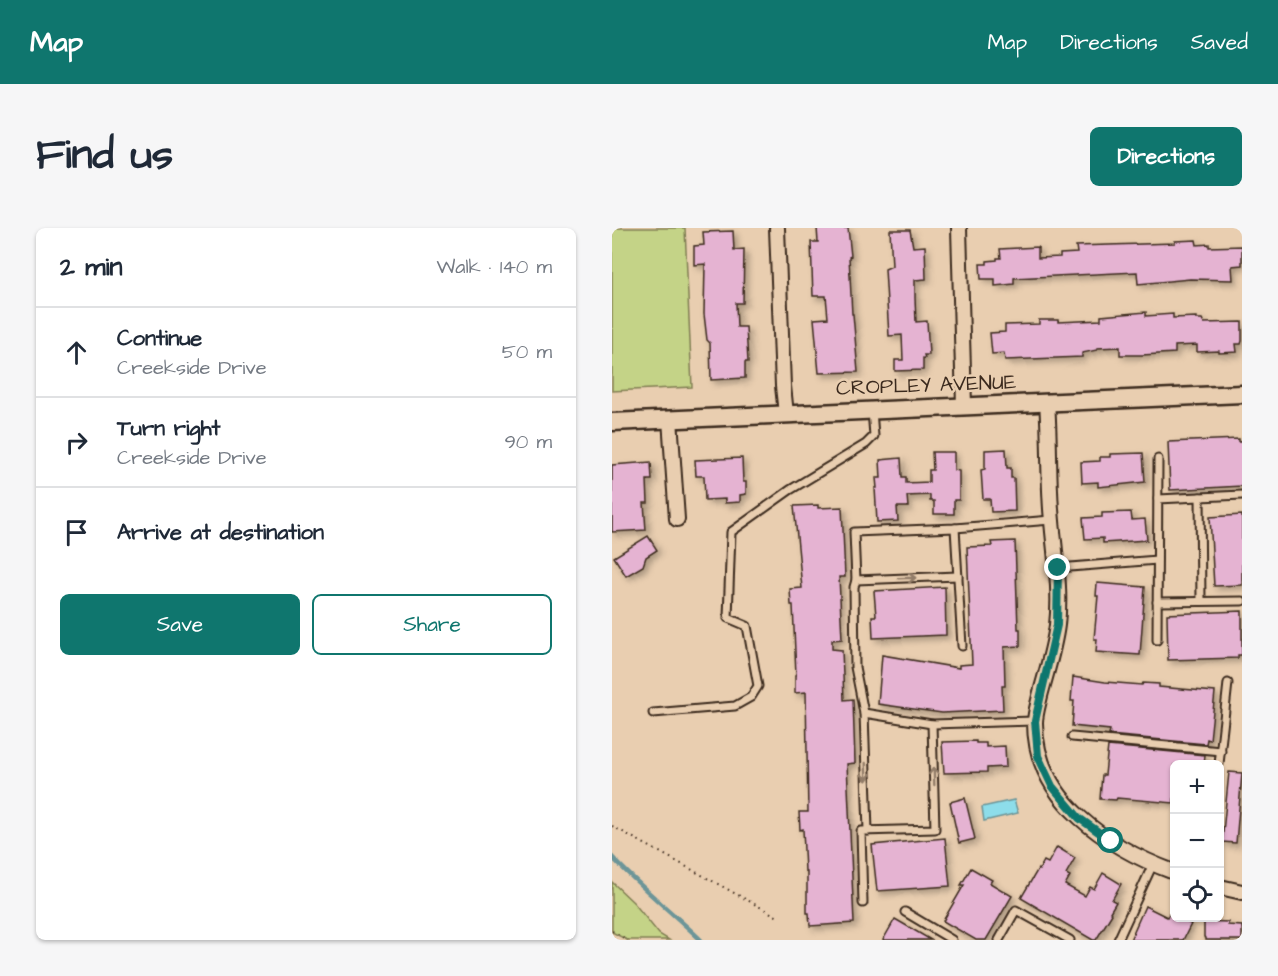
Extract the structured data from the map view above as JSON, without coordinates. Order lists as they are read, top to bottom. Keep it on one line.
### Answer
{"streets":{"street":["CROPLEY AVENUE"]},"page":{"header":"Map","nav":["Map","Directions","Saved"],"title":"Find us","buttons":["Directions",["Save","Share"]],"heading":["2 min","Walk · 140 m"],"list":[["Continue","Creekside Drive","50 m"],["Turn right","Creekside Drive","90 m"],"Arrive at destination"],"map_buttons":["+","−"]}}
